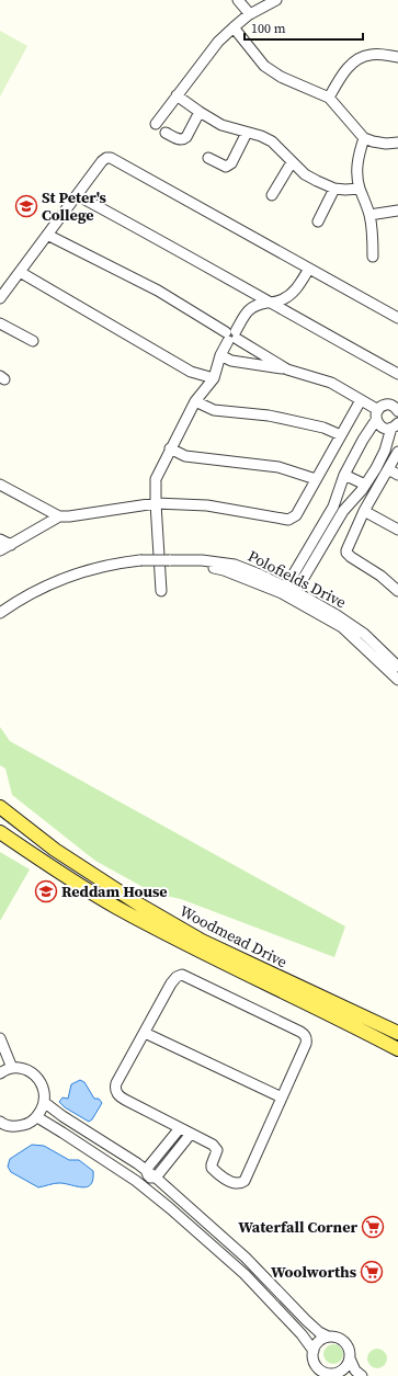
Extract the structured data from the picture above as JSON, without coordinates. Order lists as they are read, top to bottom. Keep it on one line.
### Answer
{"streets":{"main road":["Woodmead Drive"],"street":["Polofields Drive"]},"places":{"school or university":["St Peter's College","Reddam House"],"supermarket":["Waterfall Corner","Woolworths"]},"scale_bar":"100 m"}
